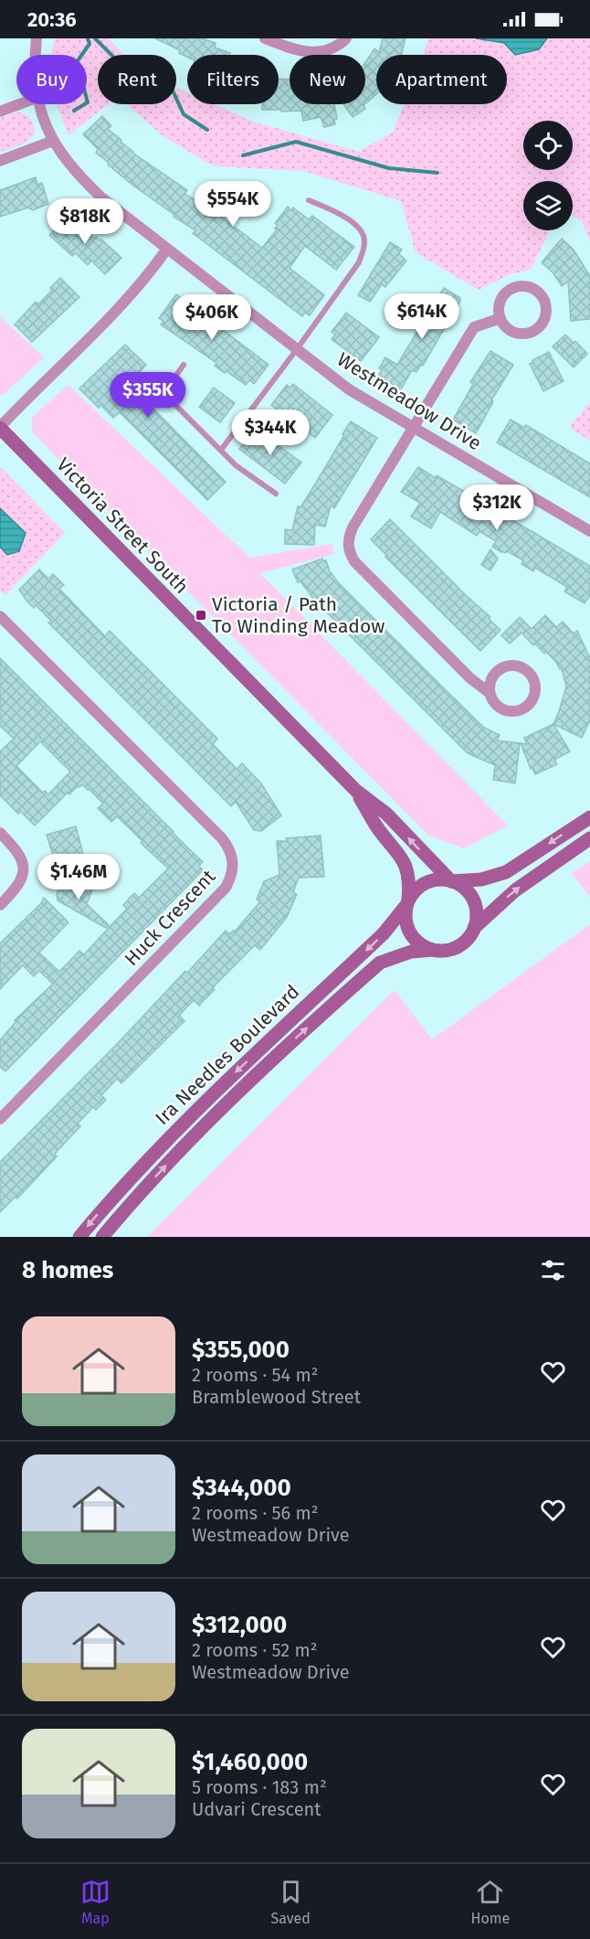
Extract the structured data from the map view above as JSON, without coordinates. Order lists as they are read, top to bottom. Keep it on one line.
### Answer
{"streets":{"main road":["Victoria Street South","Ira Needles Boulevard"],"street":["Westmeadow Drive","Huck Crescent"]},"crossings":[["Victoria Street South","Ira Needles Boulevard"]],"places":{"transit":["Victoria / Path To Winding Meadow"]},"page":{"status":"20:36","chip":["Buy","Rent","Filters","New","Apartment"],"price":["$554K","$818K","$614K","$406K","$355K","$344K","$312K","$1.46M"],"heading":"8 homes","list":[{"name":"$355,000","note":"2 rooms · 54 m² · Bramblewood Street"},{"name":"$344,000","note":"2 rooms · 56 m² · Westmeadow Drive"},{"name":"$312,000","note":"2 rooms · 52 m² · Westmeadow Drive"},{"name":"$1,460,000","note":"5 rooms · 183 m² · Udvari Crescent"}],"tabs":["Map","Saved","Home"]}}
